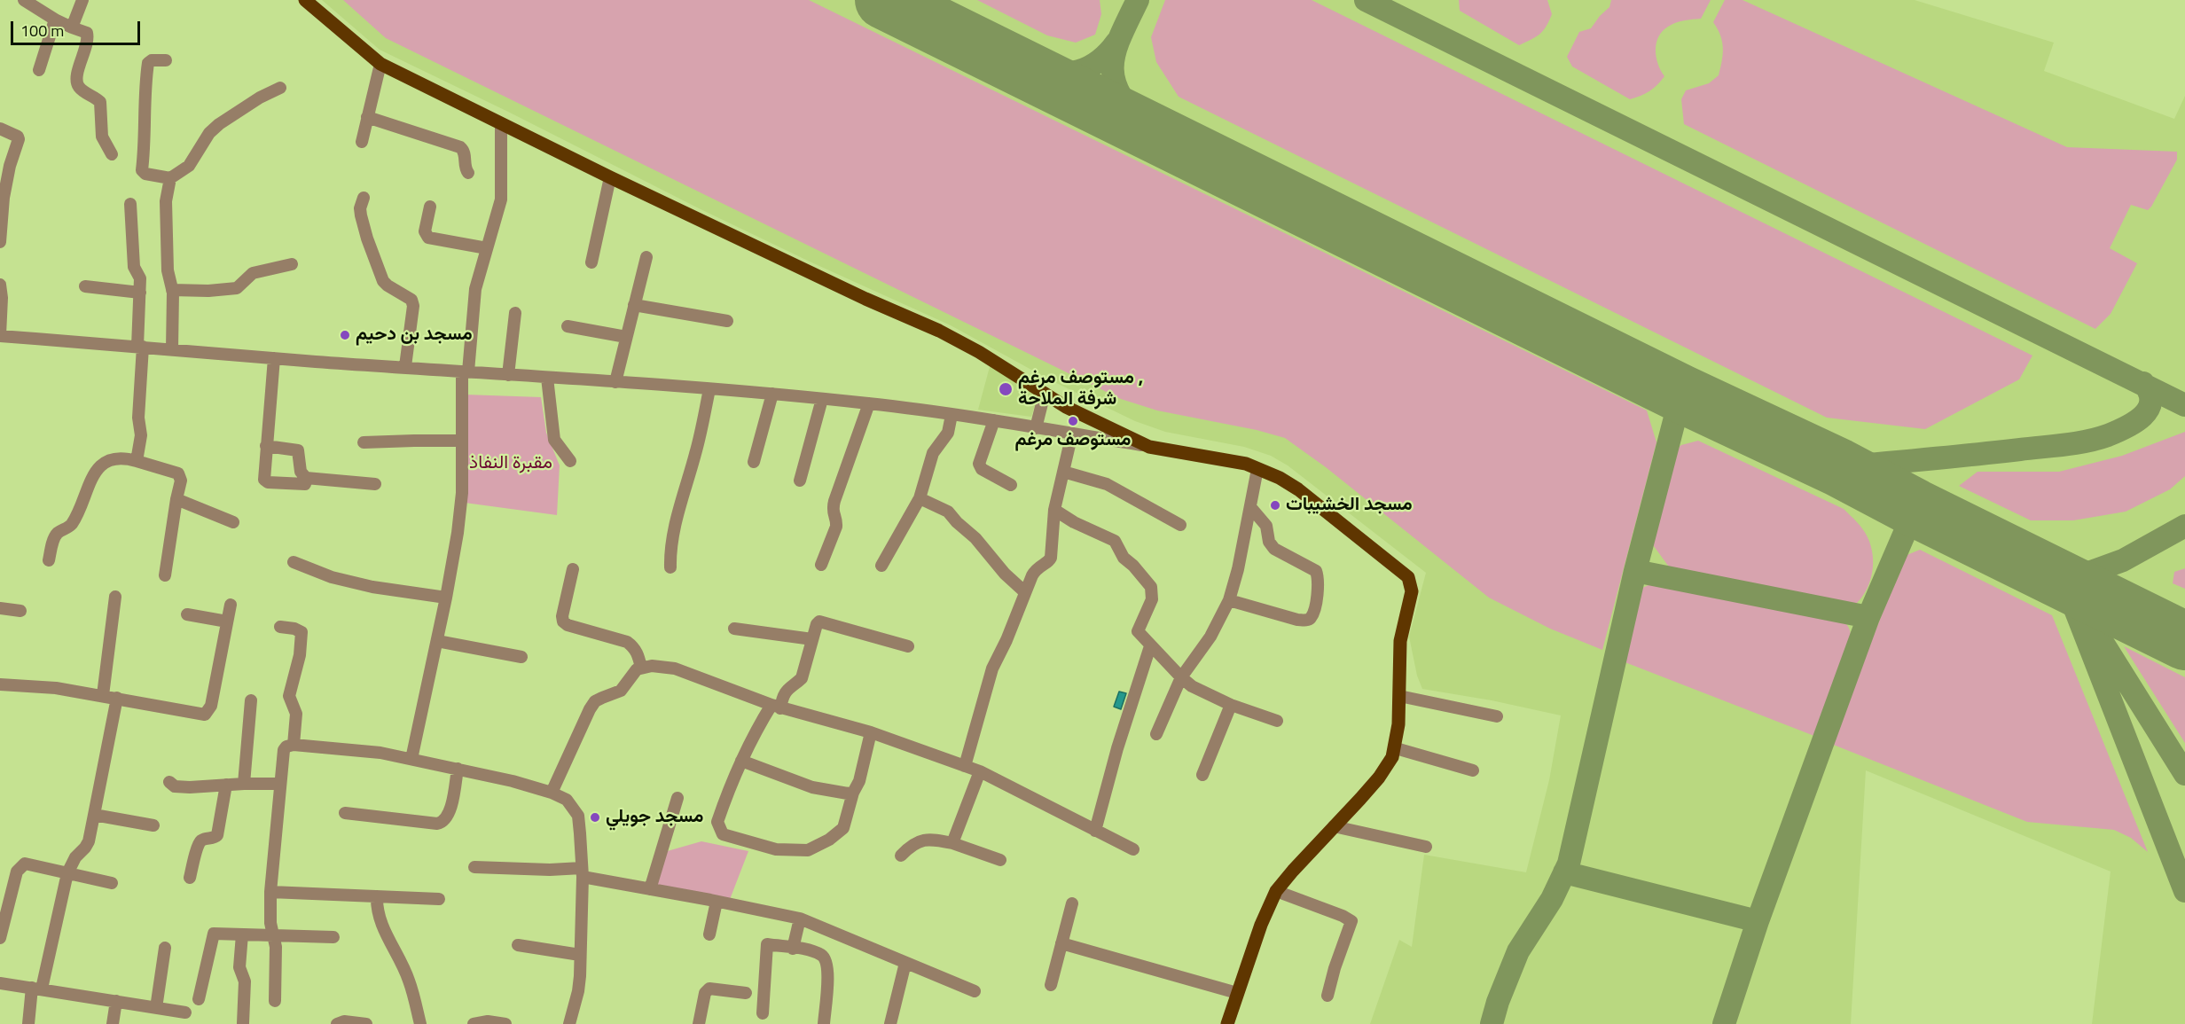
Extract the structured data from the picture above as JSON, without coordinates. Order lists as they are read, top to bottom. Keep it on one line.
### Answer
{"parks":["مقبرة النفاذ"],"places":["مسجد بن دحيم","مستوصف مرغم , شرفة الملاحة","مستوصف مرغم","مسجد الخشيبات","مسجد جويلي"],"scale_bar":"100 m"}
